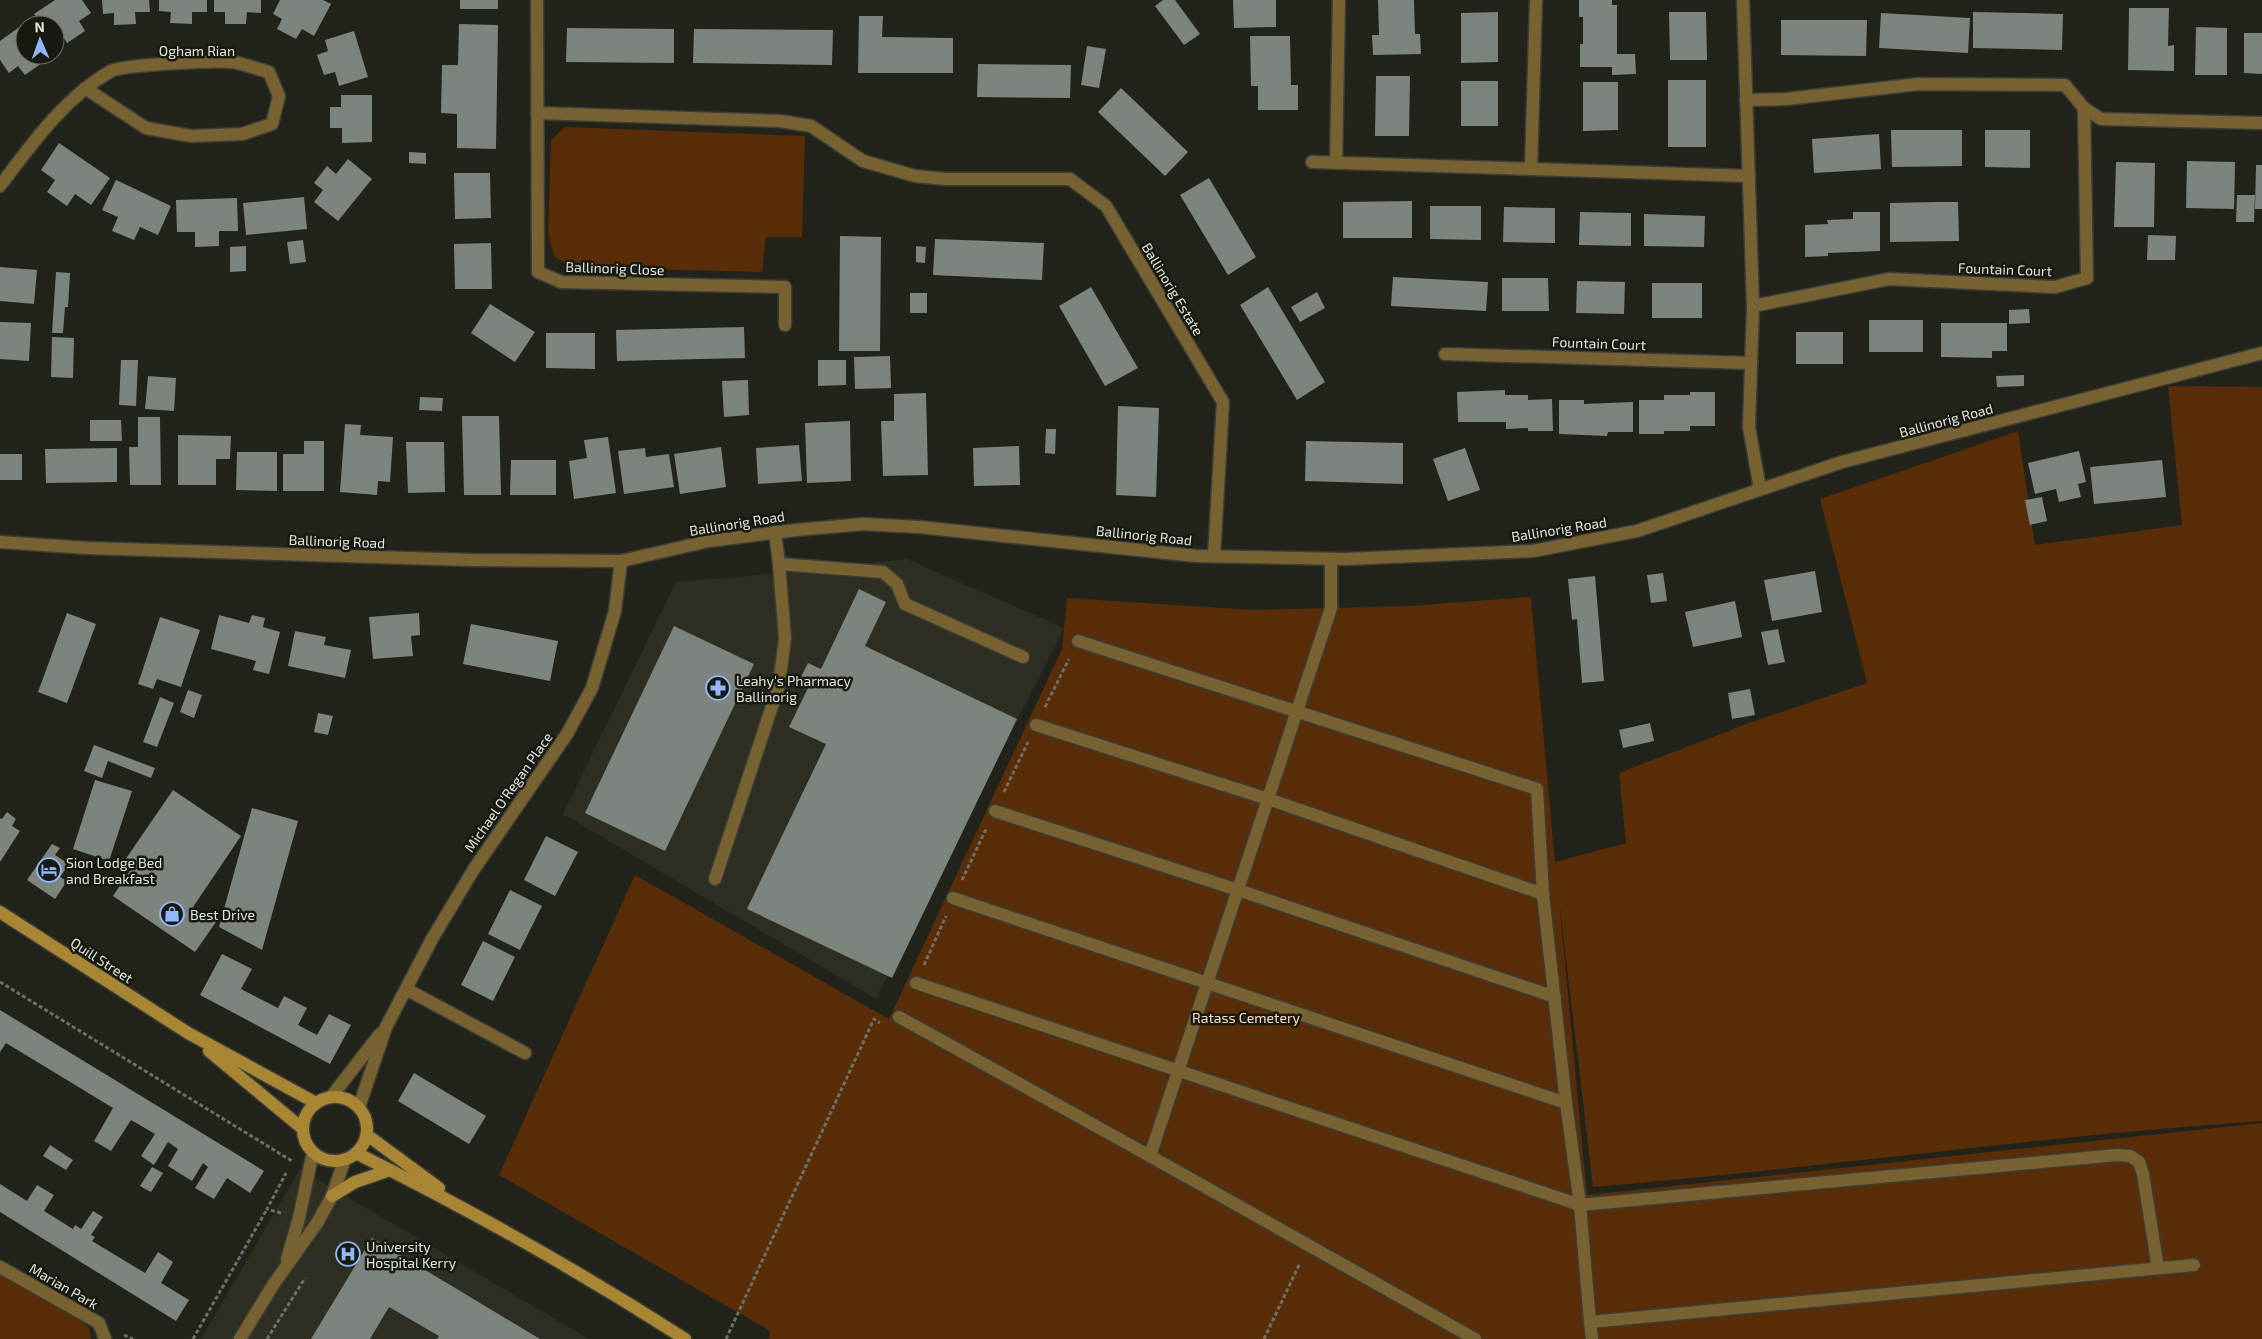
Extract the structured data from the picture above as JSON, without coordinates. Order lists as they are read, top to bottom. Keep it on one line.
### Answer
{"streets":{"main road":["Quill Street"],"street":["Ogham Rian","Ballinorig Close","Fountain Court","Ballinorig Estate","Ballinorig Road","Michael O'Regan Place","Marian Park"]},"crossings":[["Ballinorig Close","Ballinorig Estate"],["Ballinorig Estate","Ballinorig Road"],["Ballinorig Road","Michael O'Regan Place"]],"parks":["Ratass Cemetery"],"places":{"pharmacy":["Leahy's Pharmacy Ballinorig"],"hotel":["Sion Lodge Bed and Breakfast"],"shop":["Best Drive"],"hospital":["University Hospital Kerry"]},"north":"top"}
